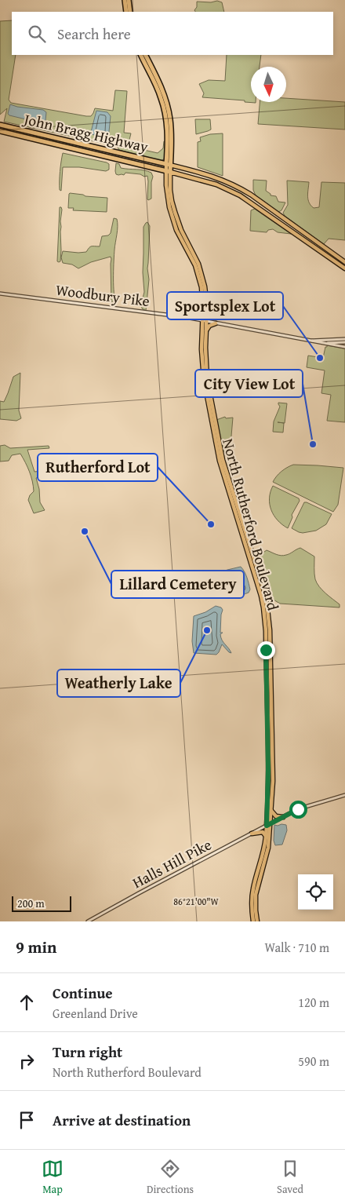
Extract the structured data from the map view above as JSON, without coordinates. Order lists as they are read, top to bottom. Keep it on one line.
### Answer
{"streets":{"highway":["John Bragg Highway"],"main road":["North Rutherford Boulevard"],"street":["Woodbury Pike","Halls Hill Pike"]},"crossings":[["Woodbury Pike","North Rutherford Boulevard"],["North Rutherford Boulevard","Halls Hill Pike"]],"places":["Sportsplex Lot","City View Lot","Rutherford Lot","Lillard Cemetery","Weatherly Lake"],"scale_bar":"200 m","north":"bottom","page":{"search":"Search here","scale":"200 m","heading":["9 min","Walk · 710 m"],"list":[["Continue","Greenland Drive","120 m"],["Turn right","North Rutherford Boulevard","590 m"],"Arrive at destination"],"nav":["Map","Directions","Saved"]},"coordinates":["86°21'00\"W"]}
